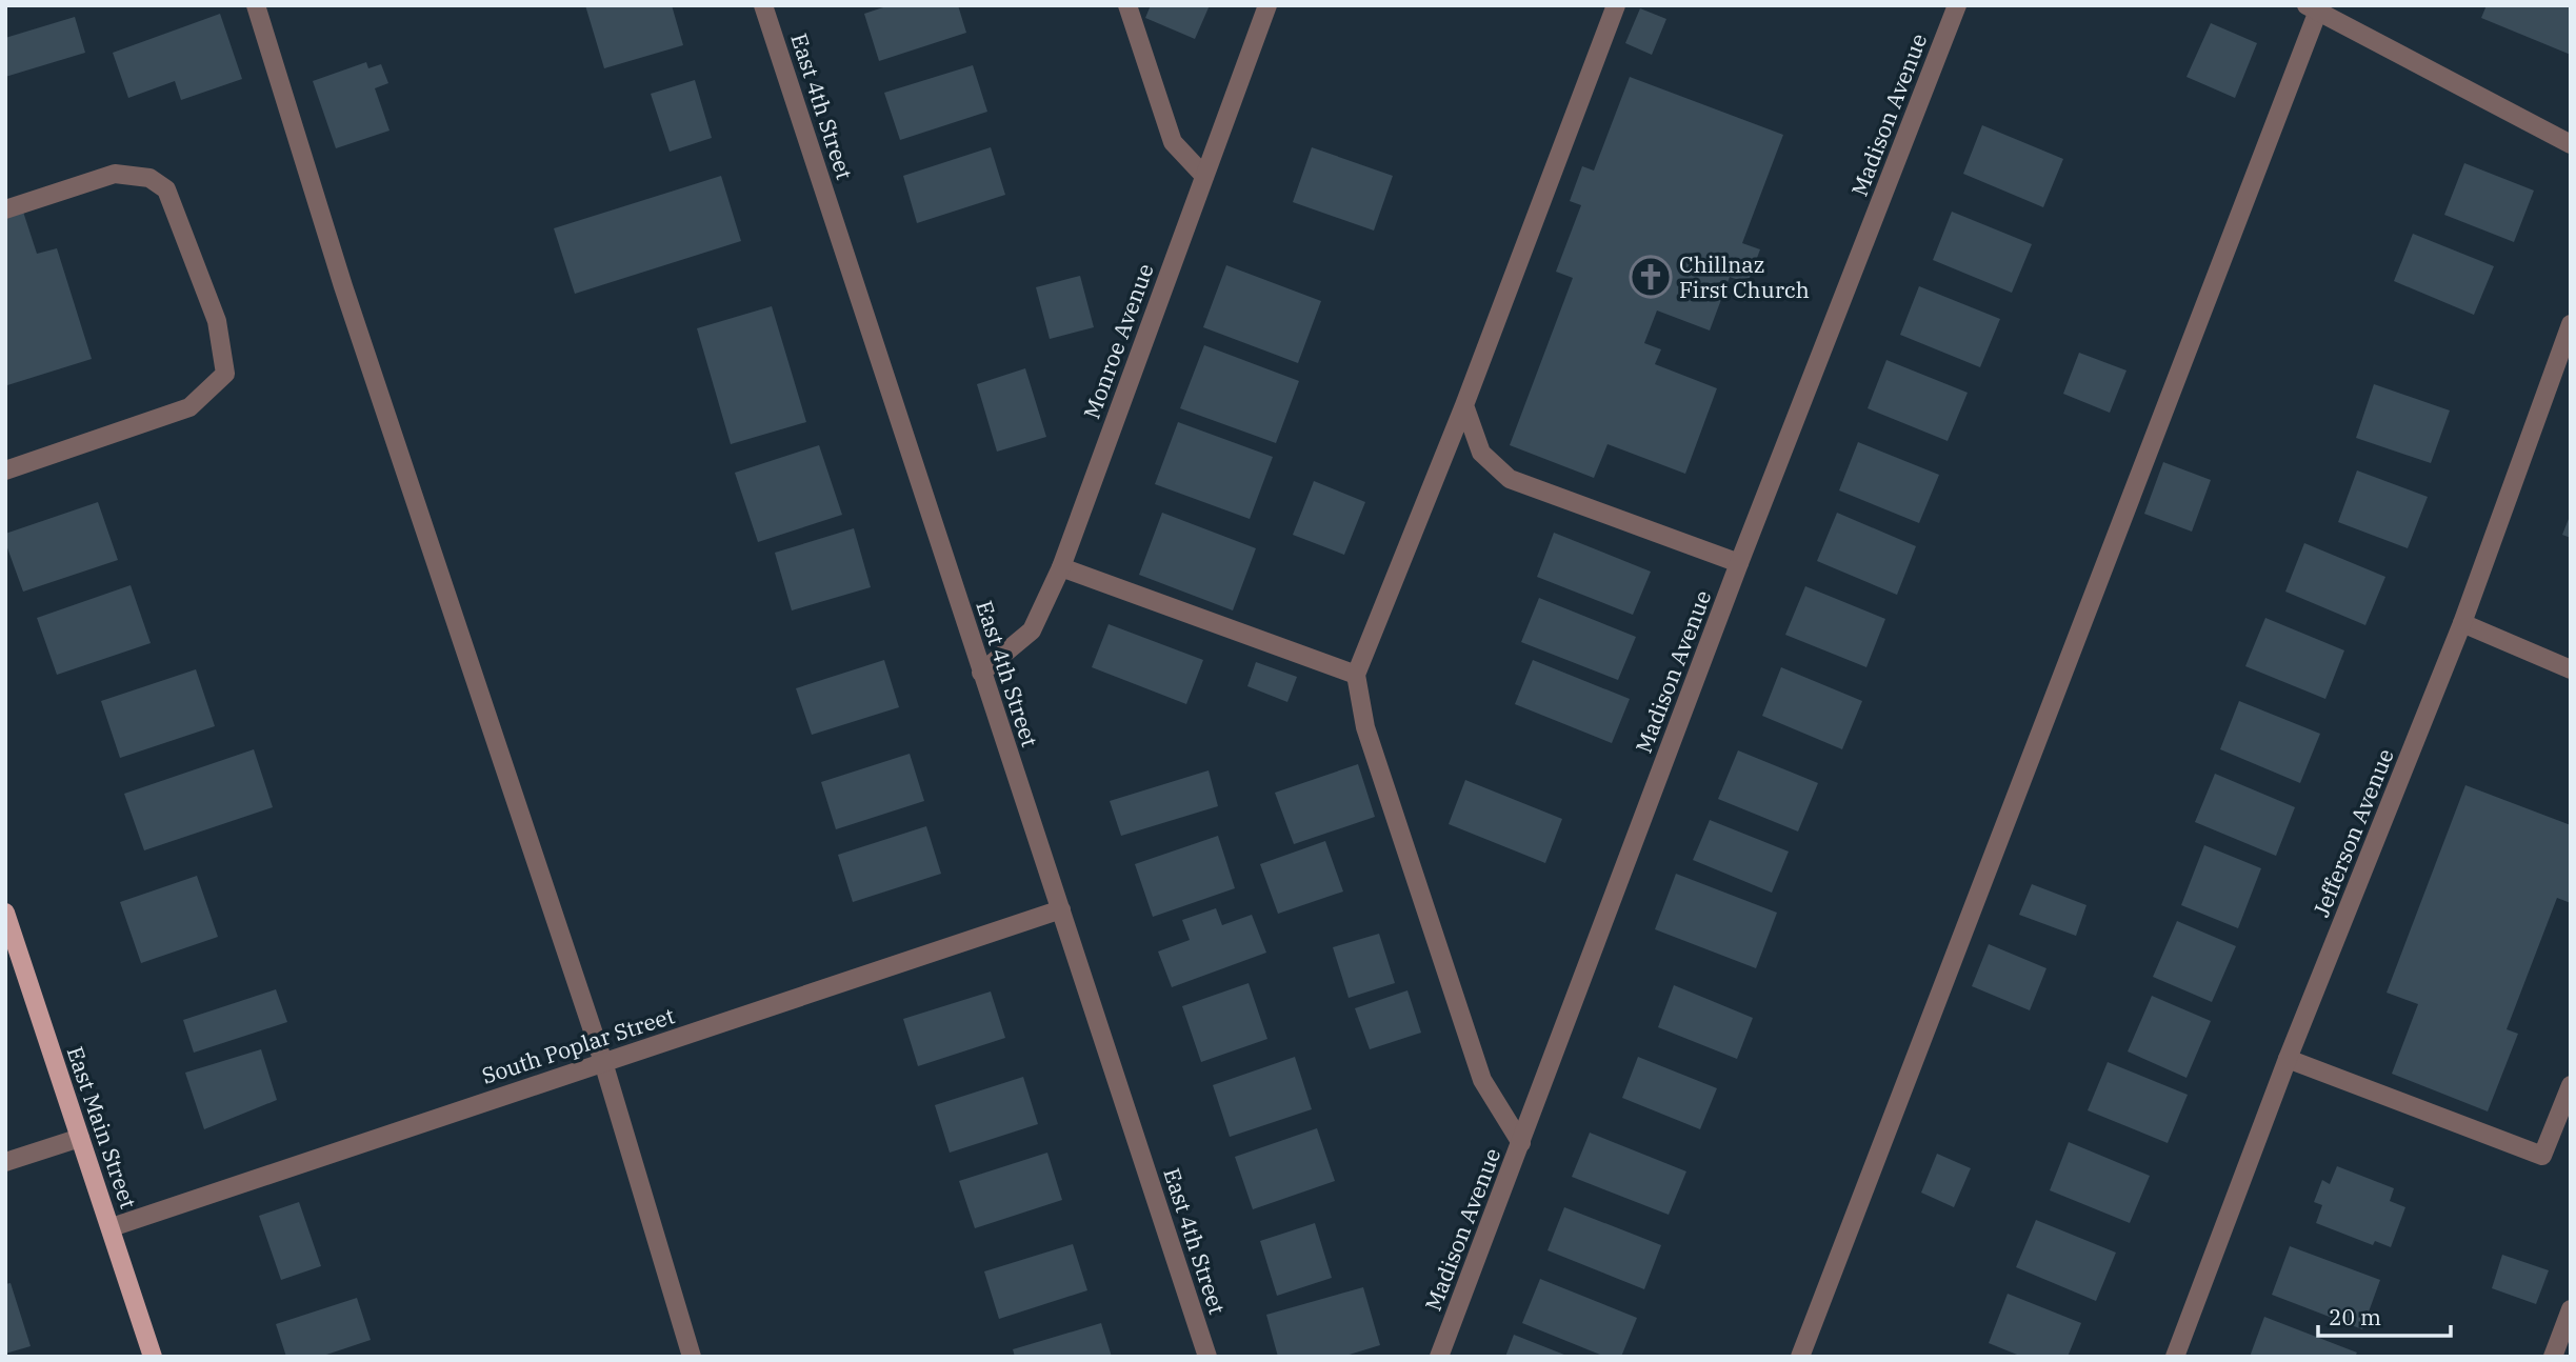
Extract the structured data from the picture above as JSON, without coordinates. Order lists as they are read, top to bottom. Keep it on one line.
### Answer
{"streets":{"main road":["East Main Street"],"street":["East 4th Street","Madison Avenue","Monroe Avenue","Jefferson Avenue","South Poplar Street"]},"crossings":[["East 4th Street","Monroe Avenue"],["East 4th Street","South Poplar Street"],["South Poplar Street","East Main Street"]],"places":{"church":["Chillnaz First Church"]},"scale_bar":"20 m"}
